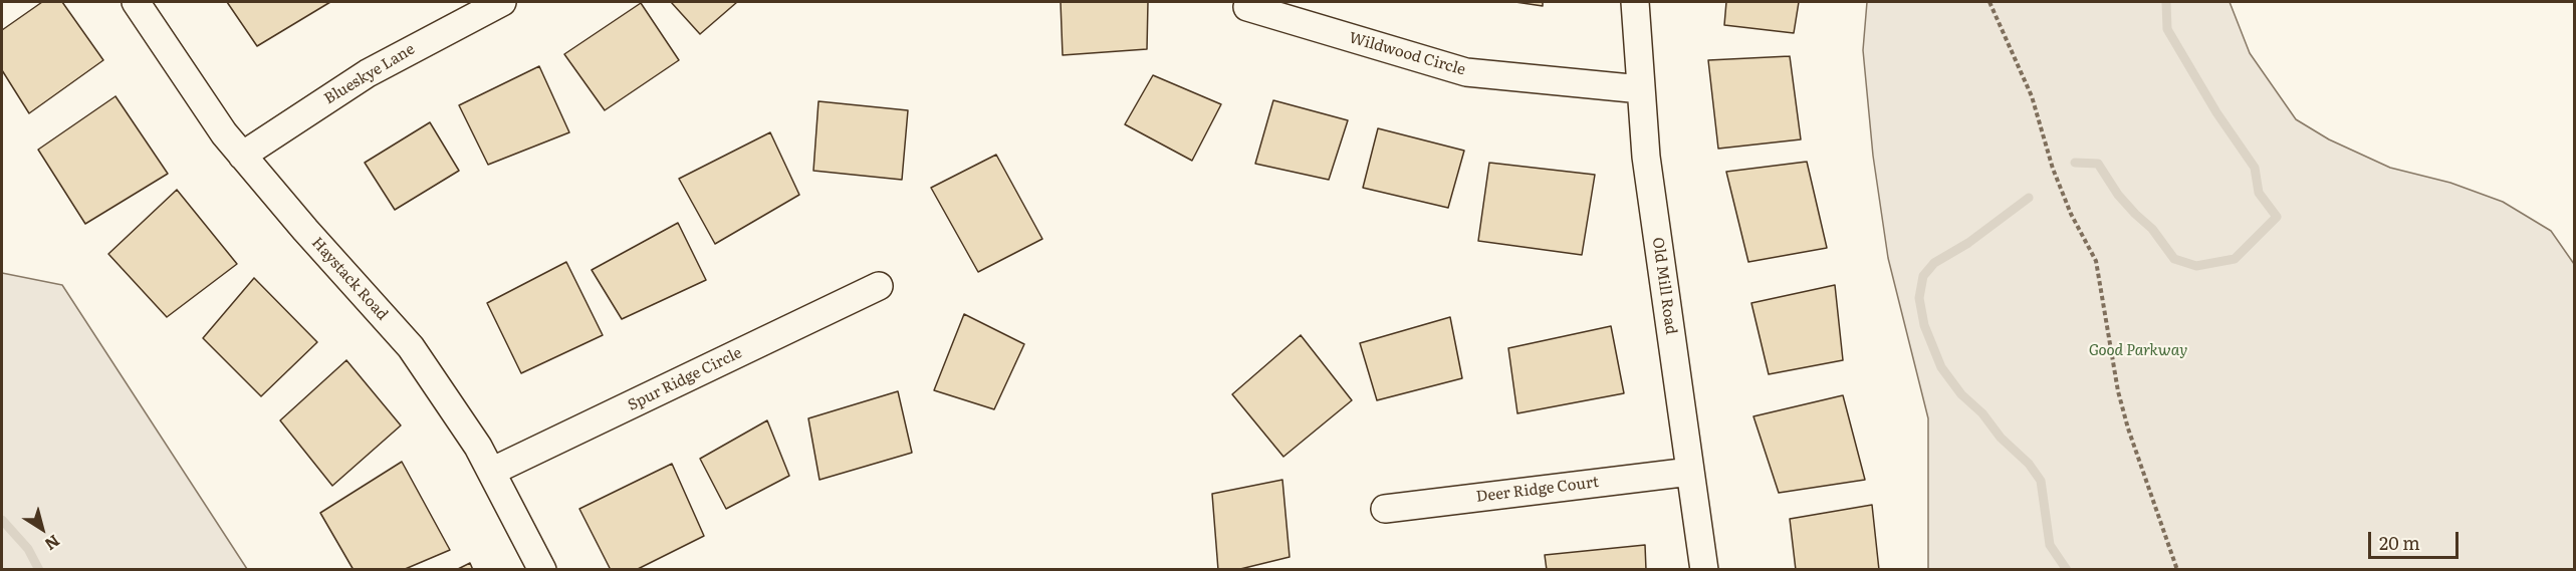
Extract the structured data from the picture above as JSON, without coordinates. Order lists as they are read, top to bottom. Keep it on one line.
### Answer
{"streets":{"street":["Wildwood Circle","Blueskye Lane","Haystack Road","Old Mill Road","Spur Ridge Circle","Deer Ridge Court"]},"crossings":[["Wildwood Circle","Old Mill Road"],["Blueskye Lane","Haystack Road"],["Haystack Road","Spur Ridge Circle"],["Old Mill Road","Deer Ridge Court"]],"parks":["Good Parkway"],"scale_bar":"20 m","north":"bottom right"}
